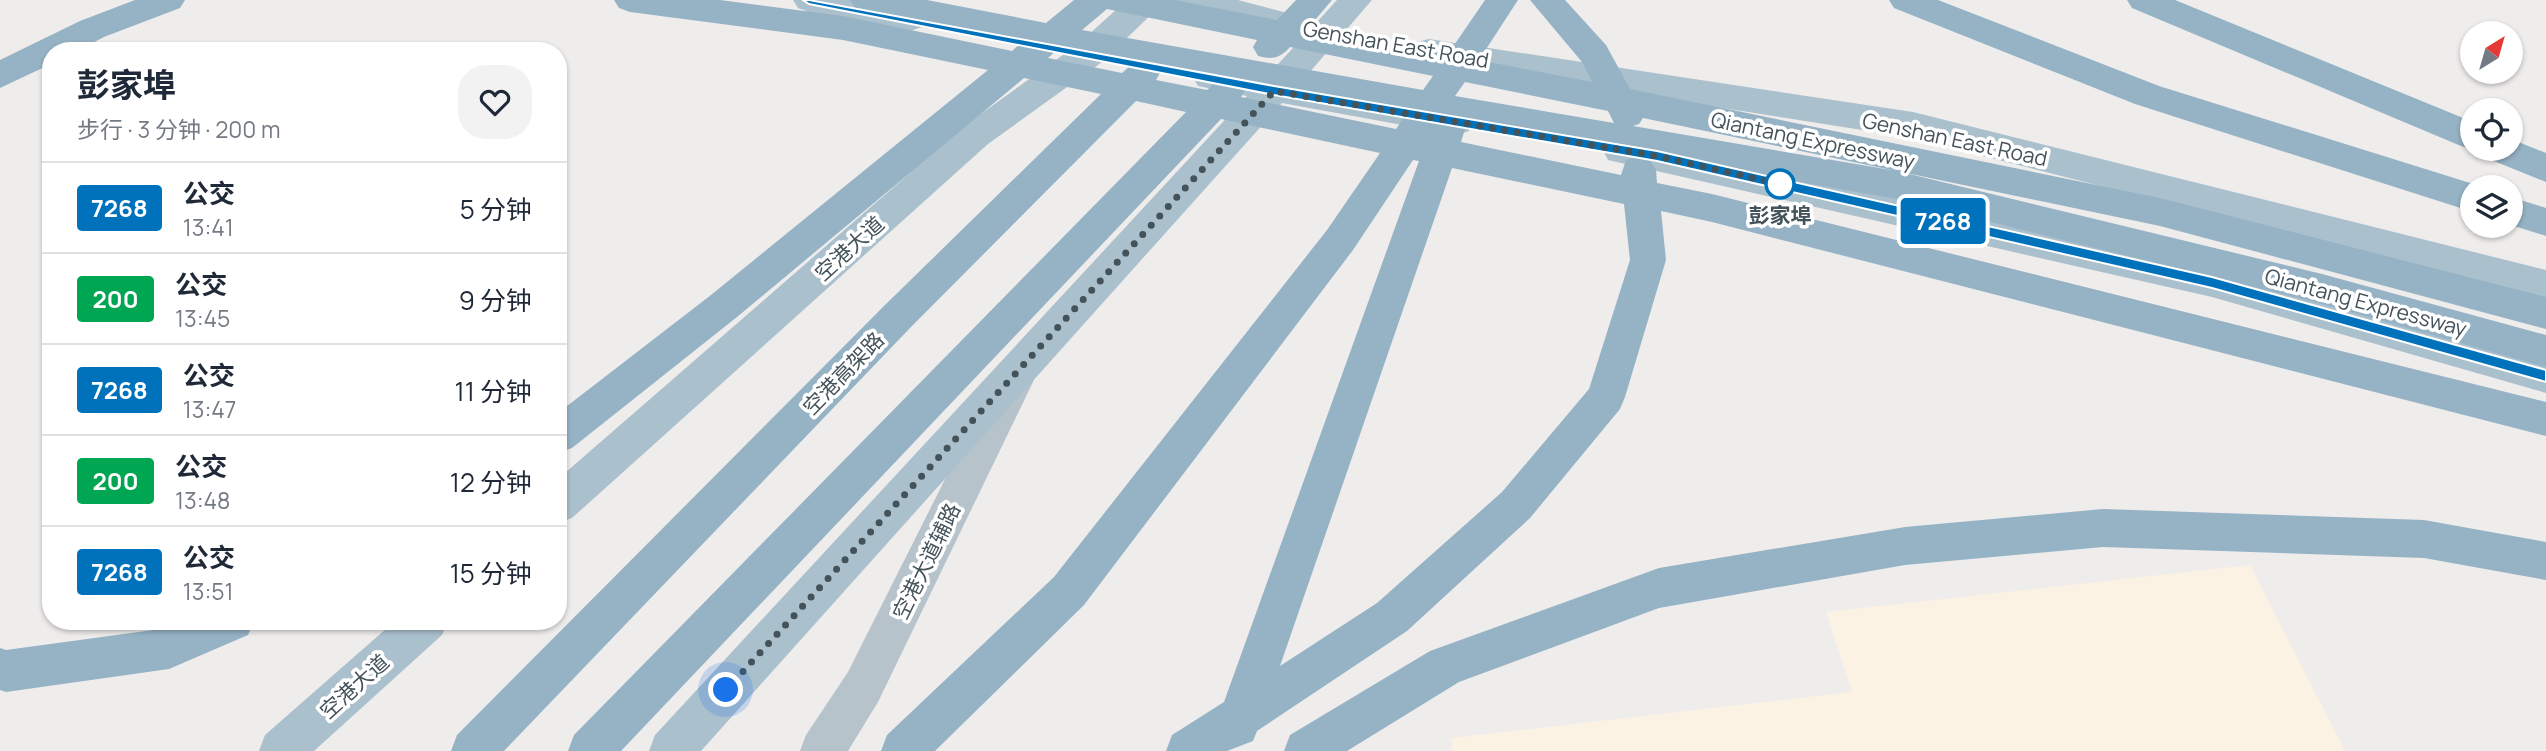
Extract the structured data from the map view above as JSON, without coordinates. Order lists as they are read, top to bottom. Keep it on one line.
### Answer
{"streets":{"highway":["Qiantang Expressway","空港高架路"],"main road":["Genshan East Road","空港大道"],"street":["空港大道辅路"]},"places":["彭家埠"],"lines":["bus line 7268"],"north":"top right","page":{"on_map":"7268","heading":["彭家埠","步行 · 3 分钟 · 200 m"],"list":[{"mark":"7268","name":"公交","note":"13:41","value":"5 分钟"},{"mark":"200","name":"公交","note":"13:45","value":"9 分钟"},{"mark":"7268","name":"公交","note":"13:47","value":"11 分钟"},{"mark":"200","name":"公交","note":"13:48","value":"12 分钟"},{"mark":"7268","name":"公交","note":"13:51","value":"15 分钟"}]}}
